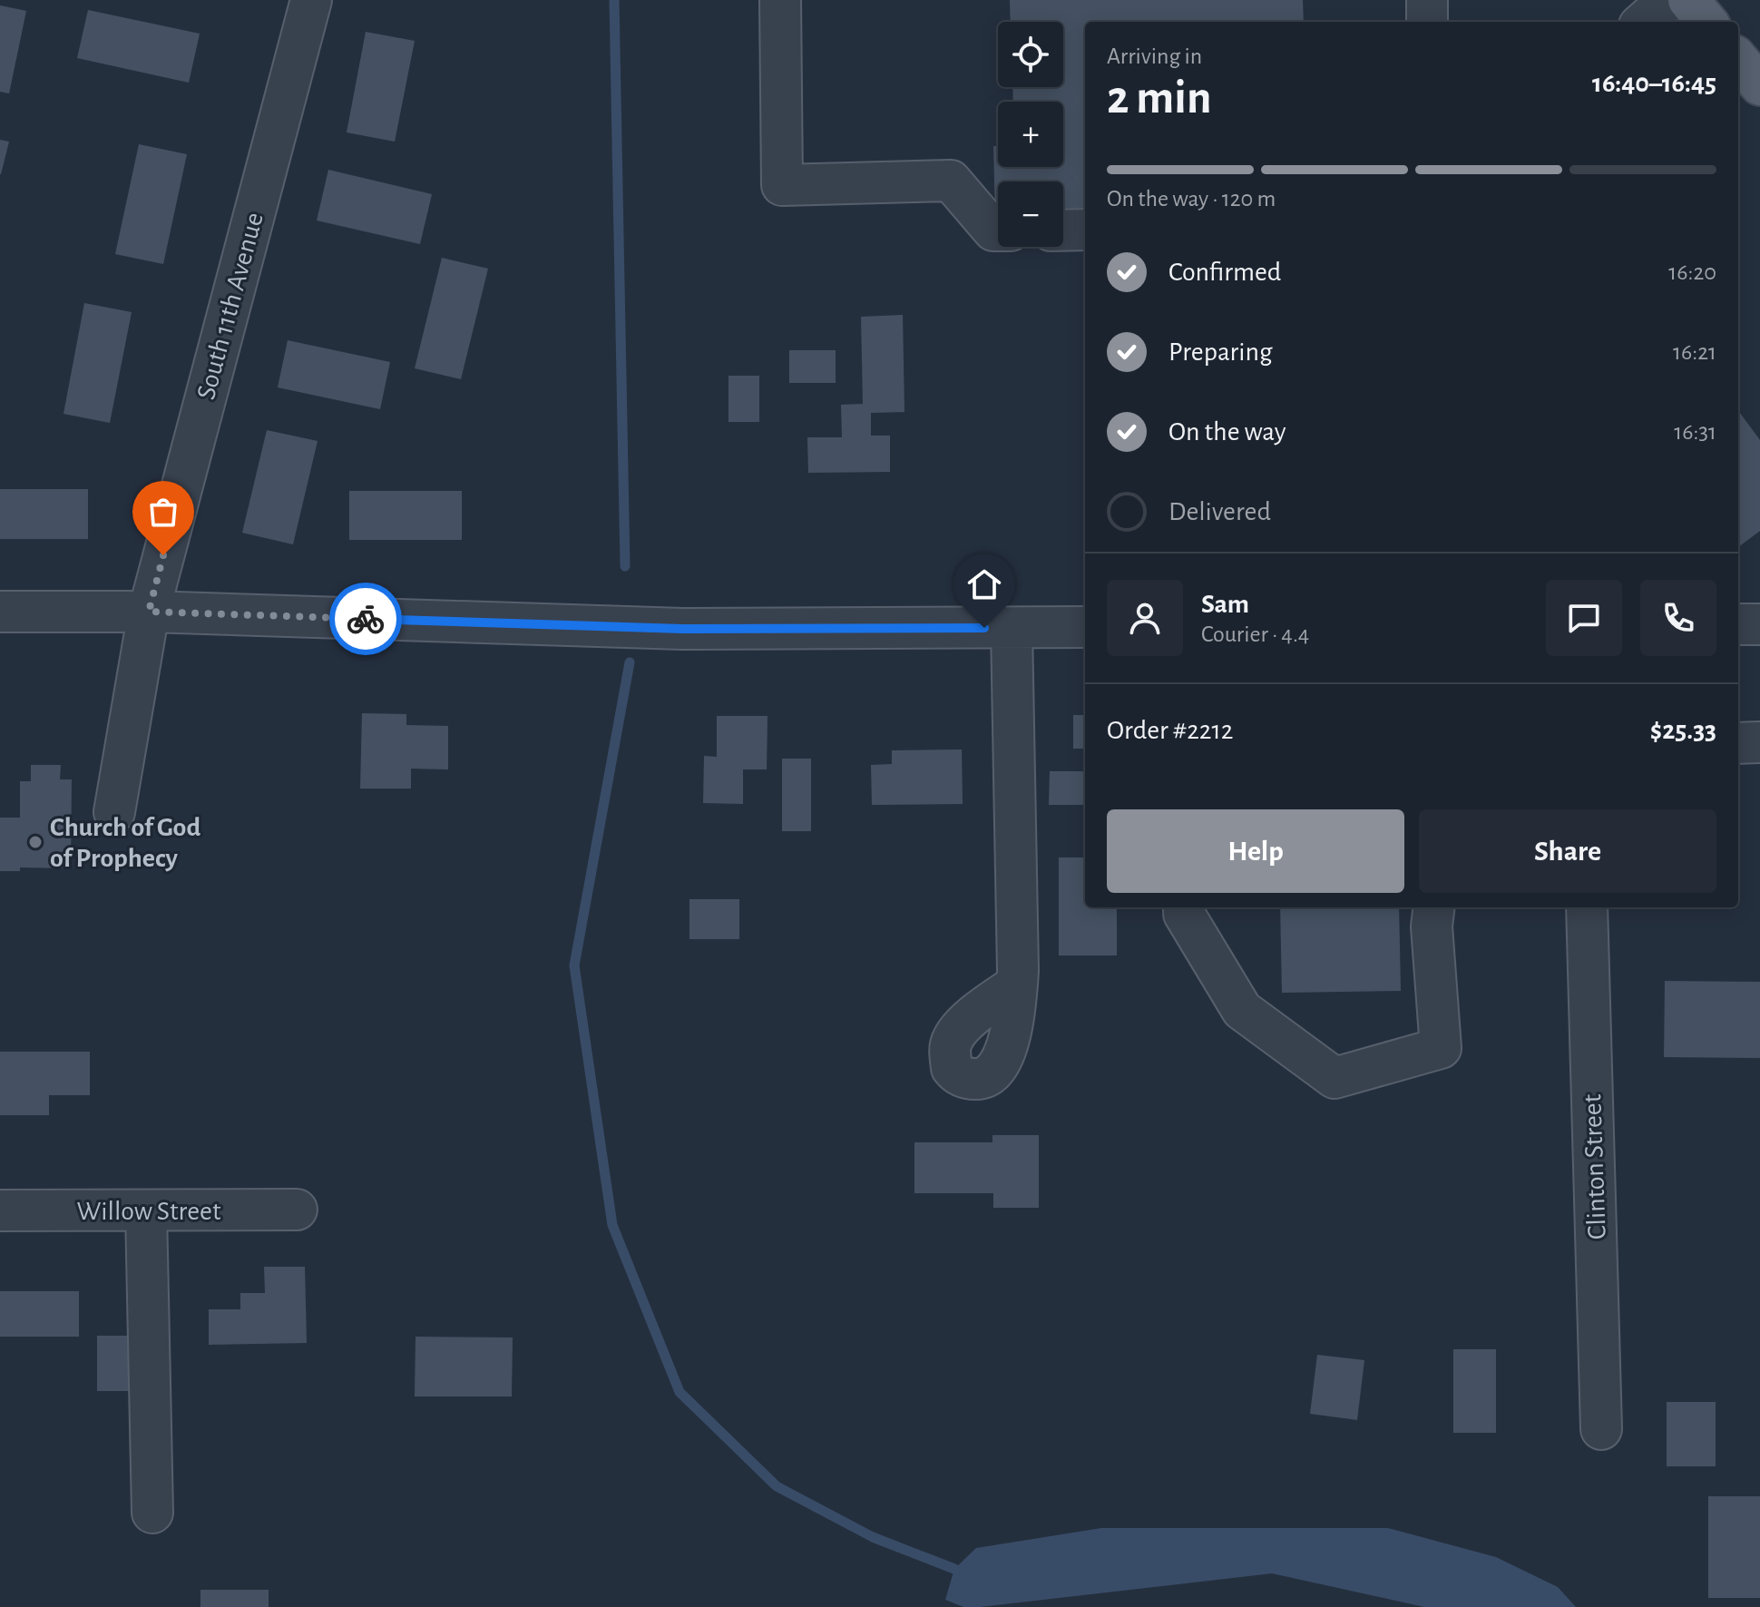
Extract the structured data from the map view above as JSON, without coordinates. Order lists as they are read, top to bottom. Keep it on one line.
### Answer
{"streets":{"street":["South 11th Avenue","Clinton Street","Willow Street"]},"places":["Church of God of Prophecy"],"page":{"map_buttons":["+","−"],"heading":["2 min","Arriving in","16:40–16:45"],"panel":["Sam","Courier · 4.4","Order #2212","$25.33"],"bar":"On the way · 120 m","list":[["Confirmed","16:20"],["Preparing","16:21"],["On the way","16:31"],"Delivered"],"buttons":["Help","Share"]}}
